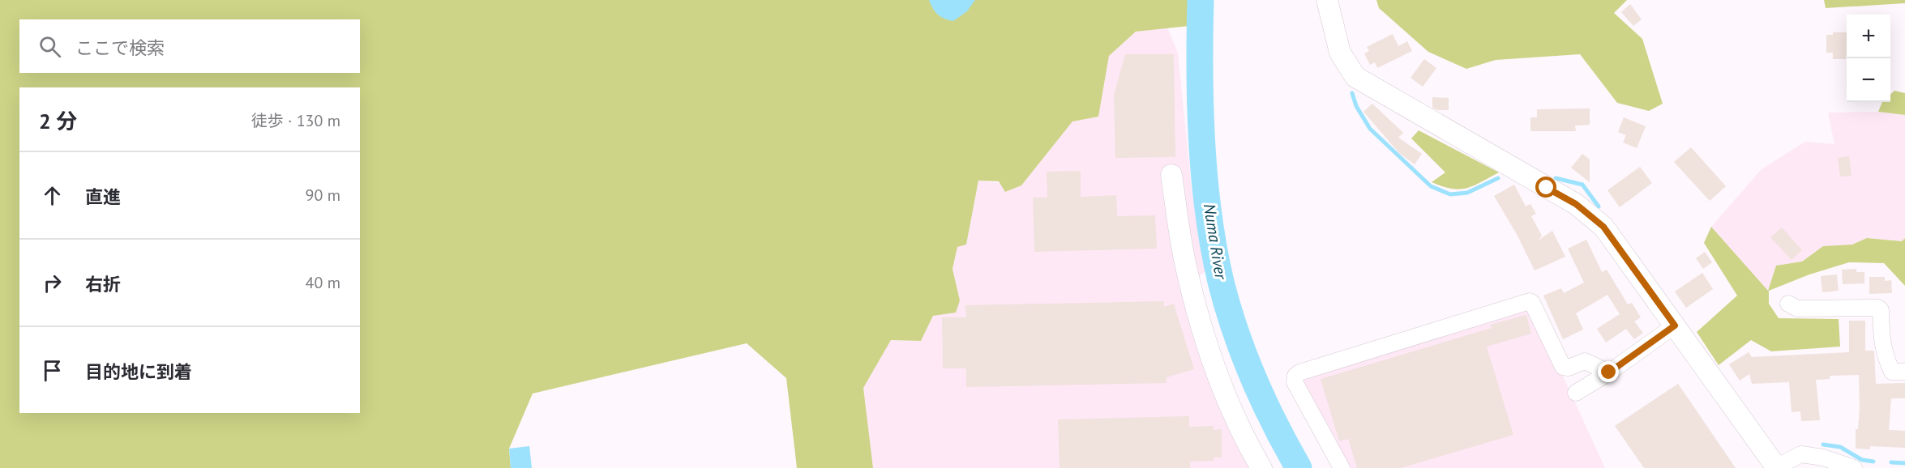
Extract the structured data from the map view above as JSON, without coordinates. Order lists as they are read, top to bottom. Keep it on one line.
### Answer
{"water":["Numa River"],"page":{"map_buttons":["+","−"],"search":"ここで検索","heading":["2 分","徒歩 · 130 m"],"list":[["直進","90 m"],["右折","40 m"],"目的地に到着"]}}
